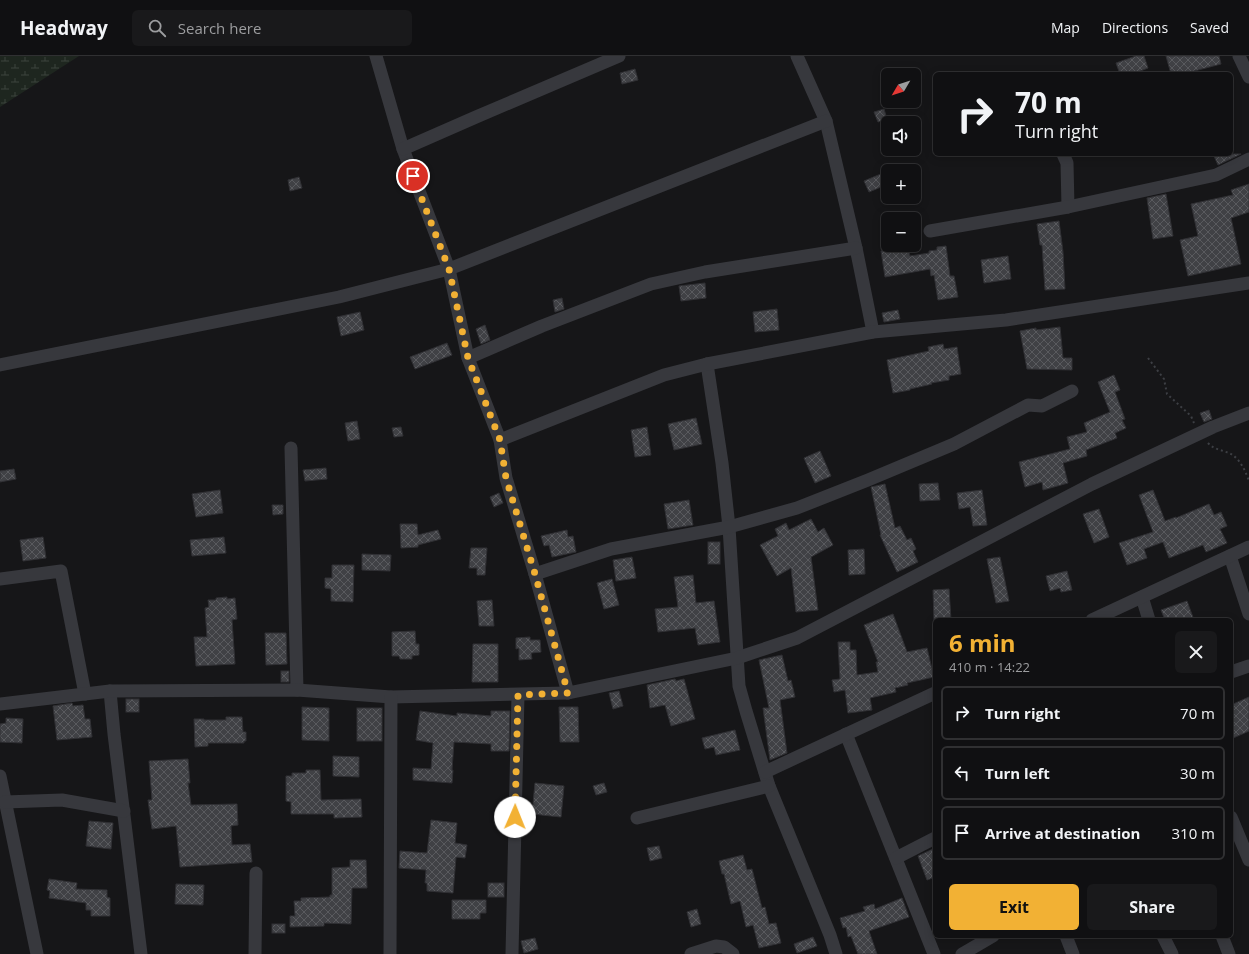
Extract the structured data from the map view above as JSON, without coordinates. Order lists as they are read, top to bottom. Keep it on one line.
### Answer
{"north":"bottom left","page":{"header":"Headway","search":"Search here","nav":["Map","Directions","Saved"],"map_buttons":["+","−"],"turn":["70 m","Turn right"],"heading":["6 min","410 m · 14:22"],"list":[{"name":"Turn right","value":"70 m"},{"name":"Turn left","value":"30 m"},{"name":"Arrive at destination","value":"310 m"}],"buttons":["Exit","Share"]}}
